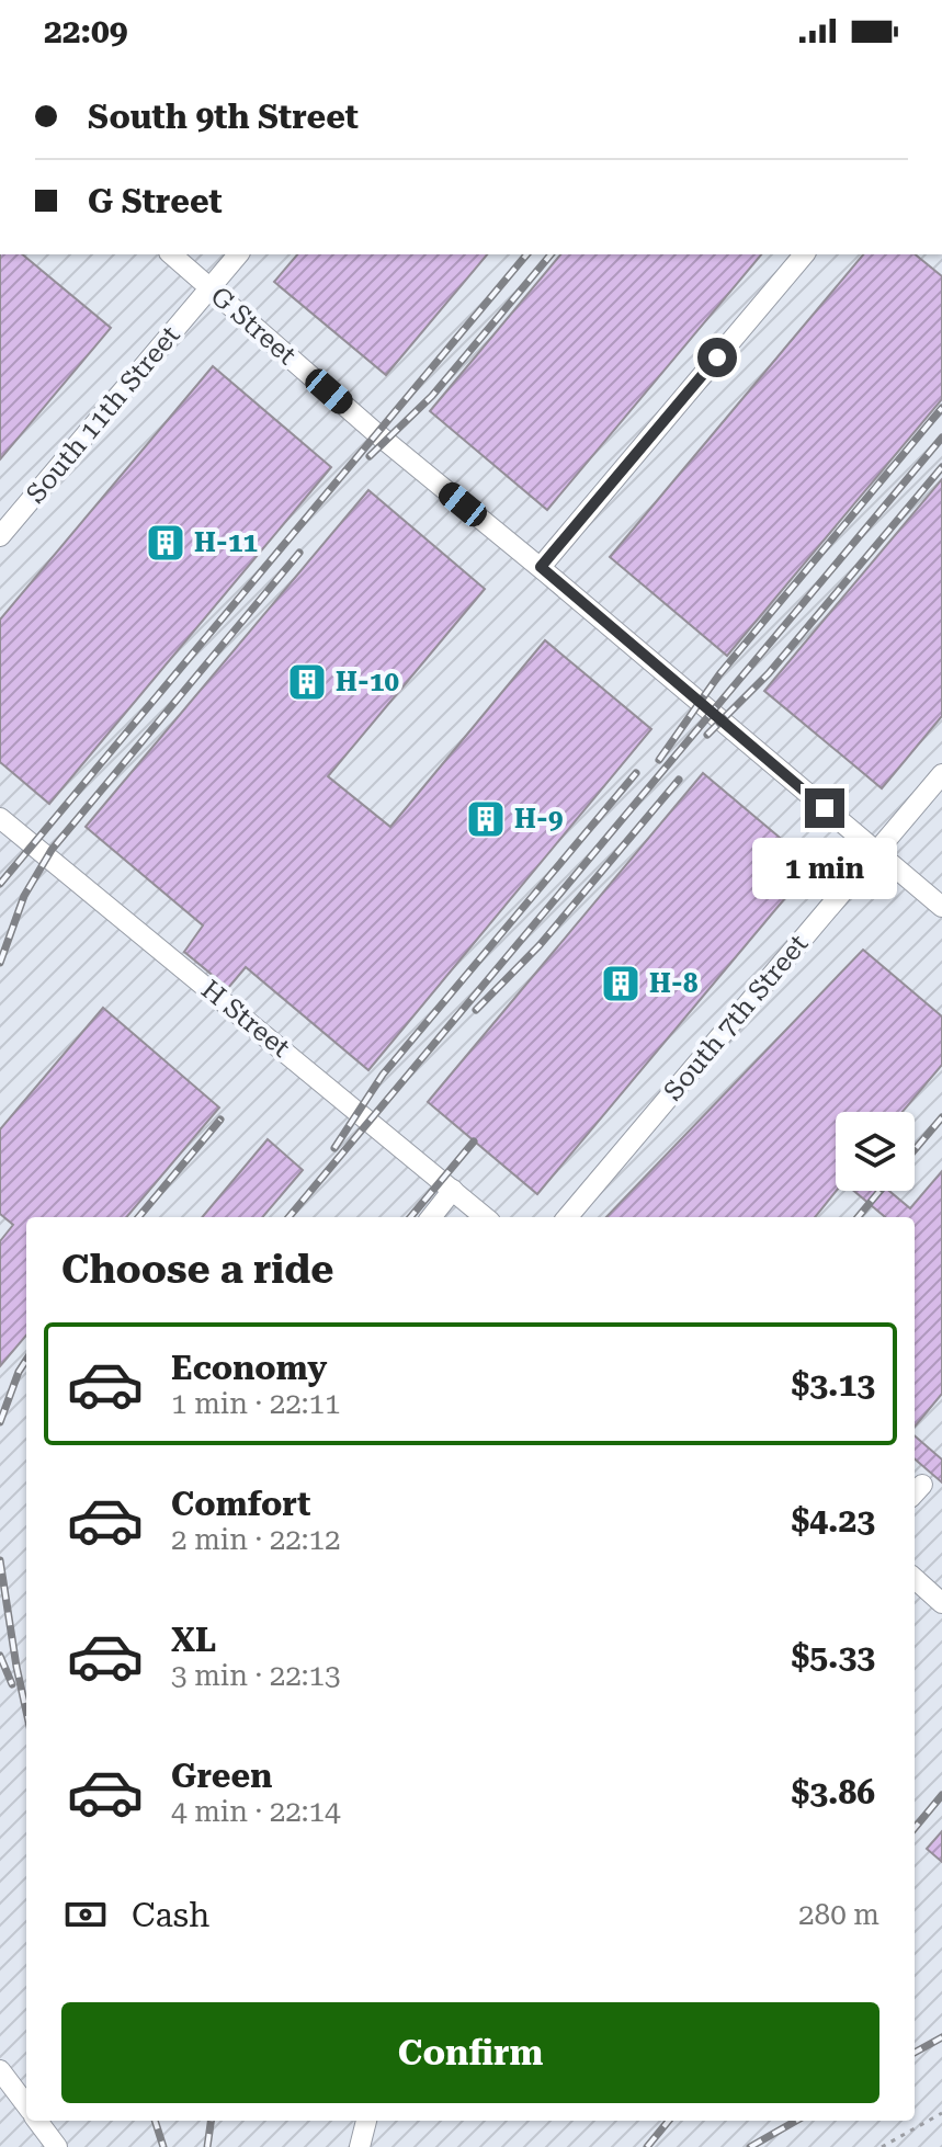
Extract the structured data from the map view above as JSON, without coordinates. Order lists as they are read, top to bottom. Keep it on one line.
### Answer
{"streets":{"lane":["G Street","South 11th Street","South 7th Street","H Street"]},"crossings":[["G Street","South 11th Street"],["G Street","South 7th Street"]],"places":{"building":["H-11","H-10","H-9","H-8"]},"page":{"status":"22:09","banner":["South 9th Street","G Street"],"bubble":"1 min","heading":"Choose a ride","list":[{"name":"Economy","note":"1 min · 22:11","value":"$3.13"},{"name":"Comfort","note":"2 min · 22:12","value":"$4.23"},{"name":"XL","note":"3 min · 22:13","value":"$5.33"},{"name":"Green","note":"4 min · 22:14","value":"$3.86"}],"pay":["Cash","280 m"],"buttons":"Confirm"}}
